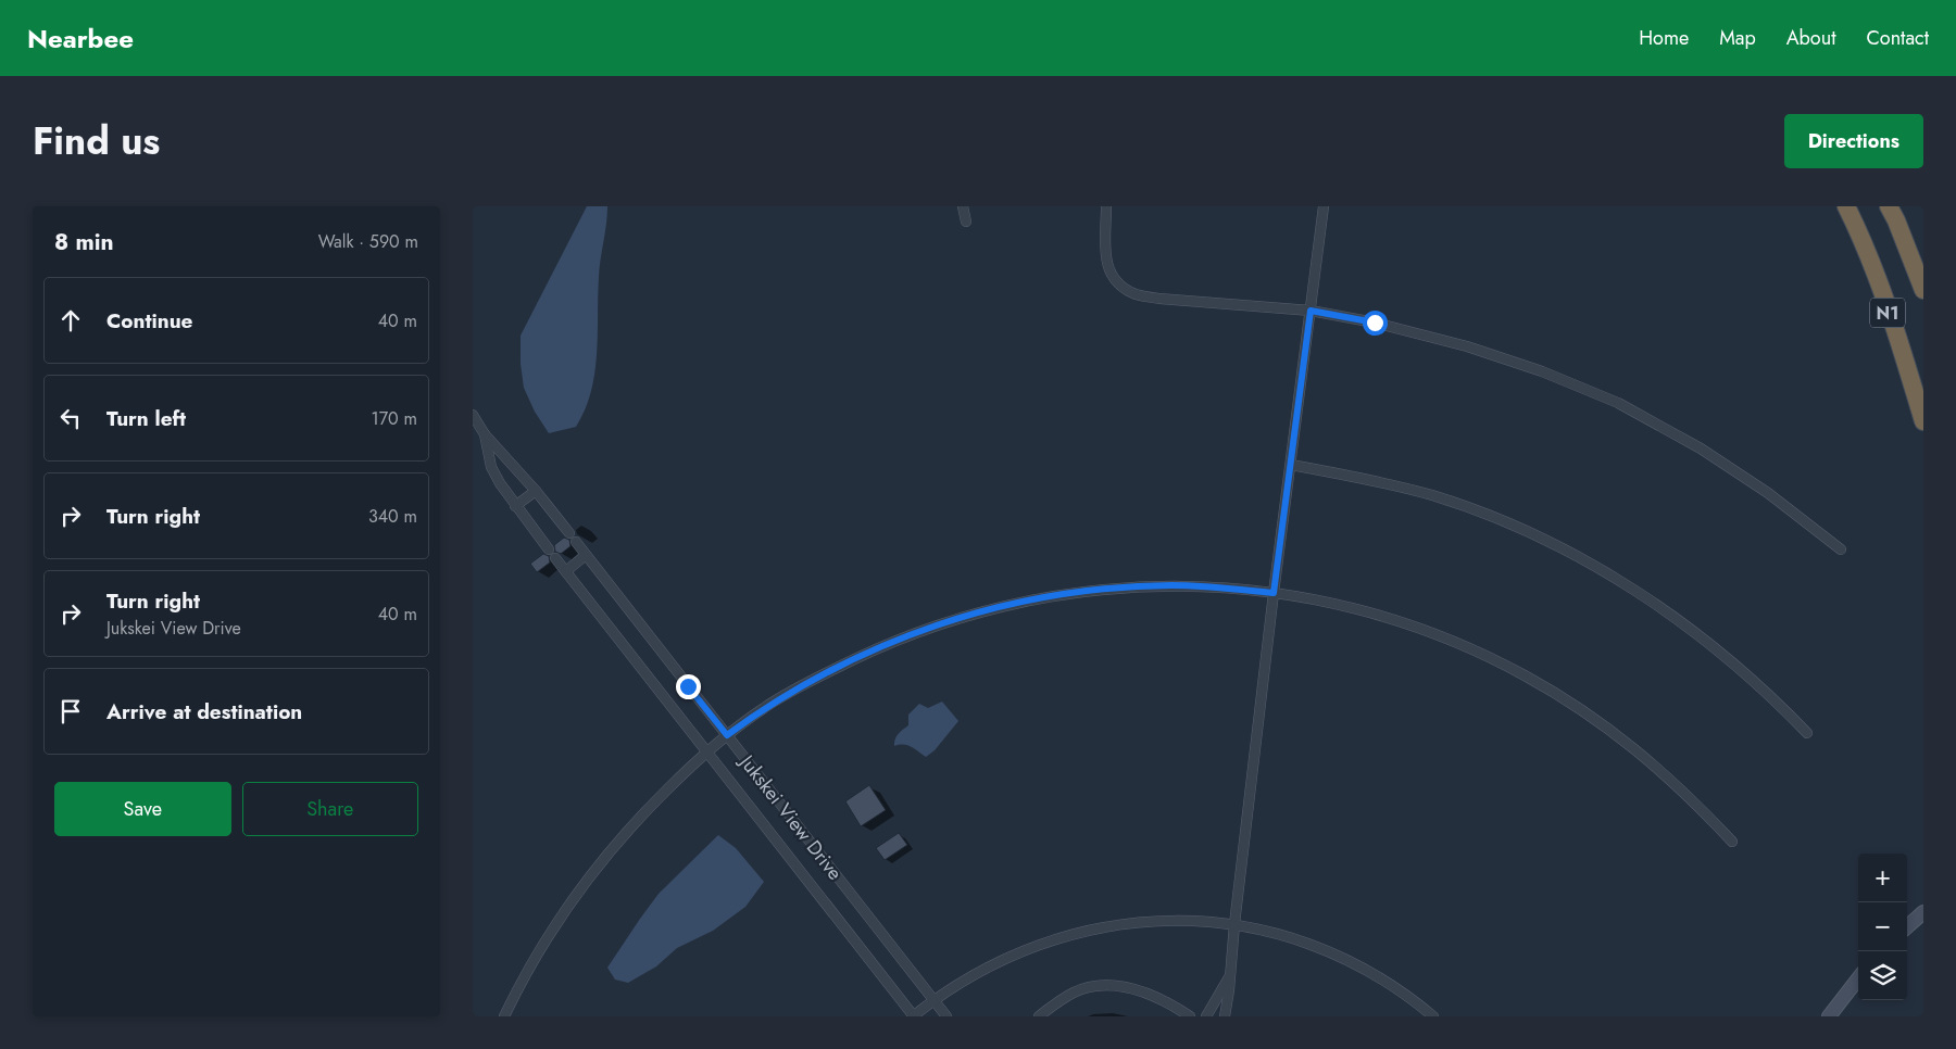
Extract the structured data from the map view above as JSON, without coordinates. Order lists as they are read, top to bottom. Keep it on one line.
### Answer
{"streets":{"highway":["N1"],"street":["Jukskei View Drive"]},"page":{"header":"Nearbee","nav":["Home","Map","About","Contact"],"title":"Find us","buttons":["Directions",["Save","Share"]],"heading":["8 min","Walk · 590 m"],"list":[["Continue","40 m"],["Turn left","170 m"],["Turn right","340 m"],["Turn right","Jukskei View Drive","40 m"],"Arrive at destination"],"map_buttons":["+","−"]}}
